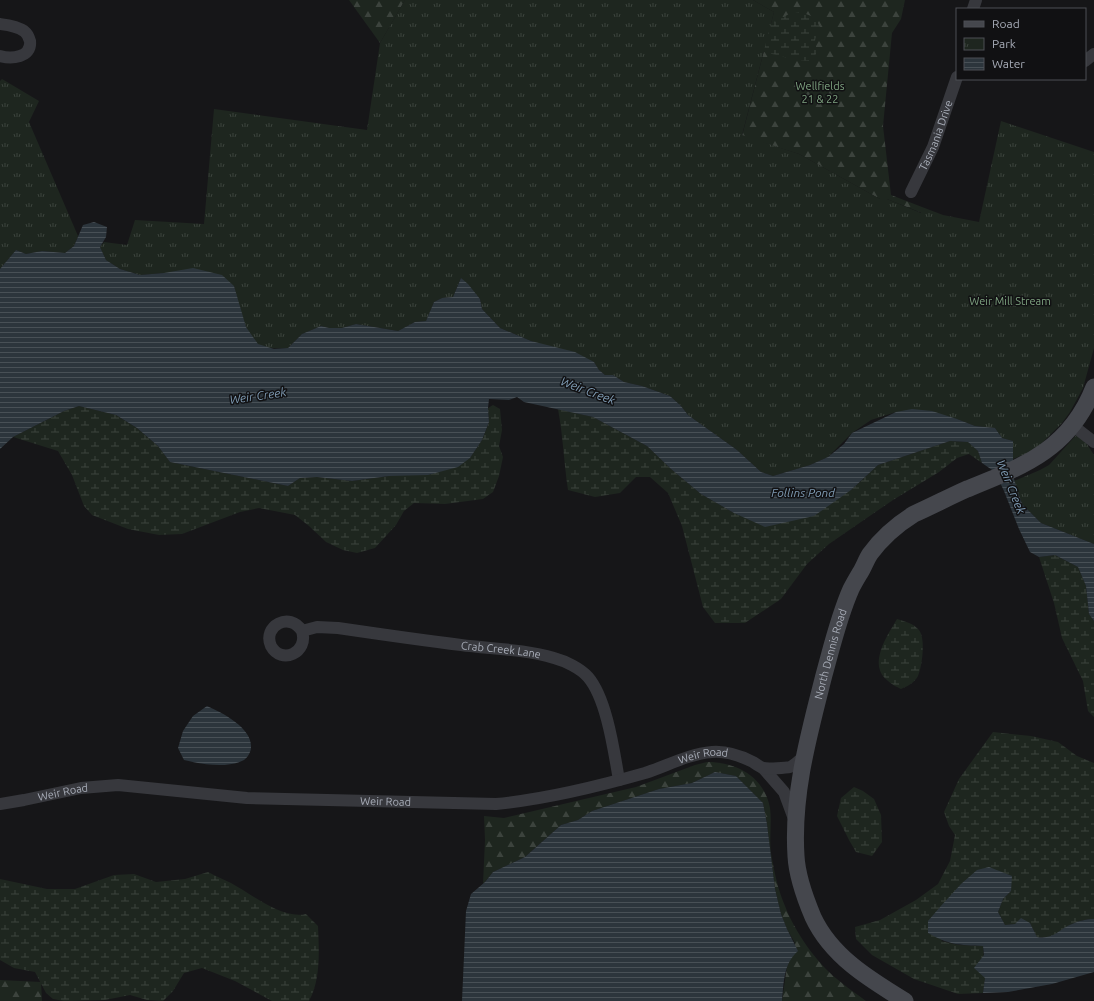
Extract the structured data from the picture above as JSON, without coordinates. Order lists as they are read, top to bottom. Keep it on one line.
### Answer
{"streets":{"main road":["North Dennis Road"],"street":["Tasmania Drive","Crab Creek Lane","Weir Road"]},"crossings":[["Crab Creek Lane","Weir Road"],["North Dennis Road","Weir Road"]],"water":["Weir Creek","Follins Pond"],"parks":["Wellfields 21 & 22","Weir Mill Stream"],"legend":["Road","Park","Water"]}
